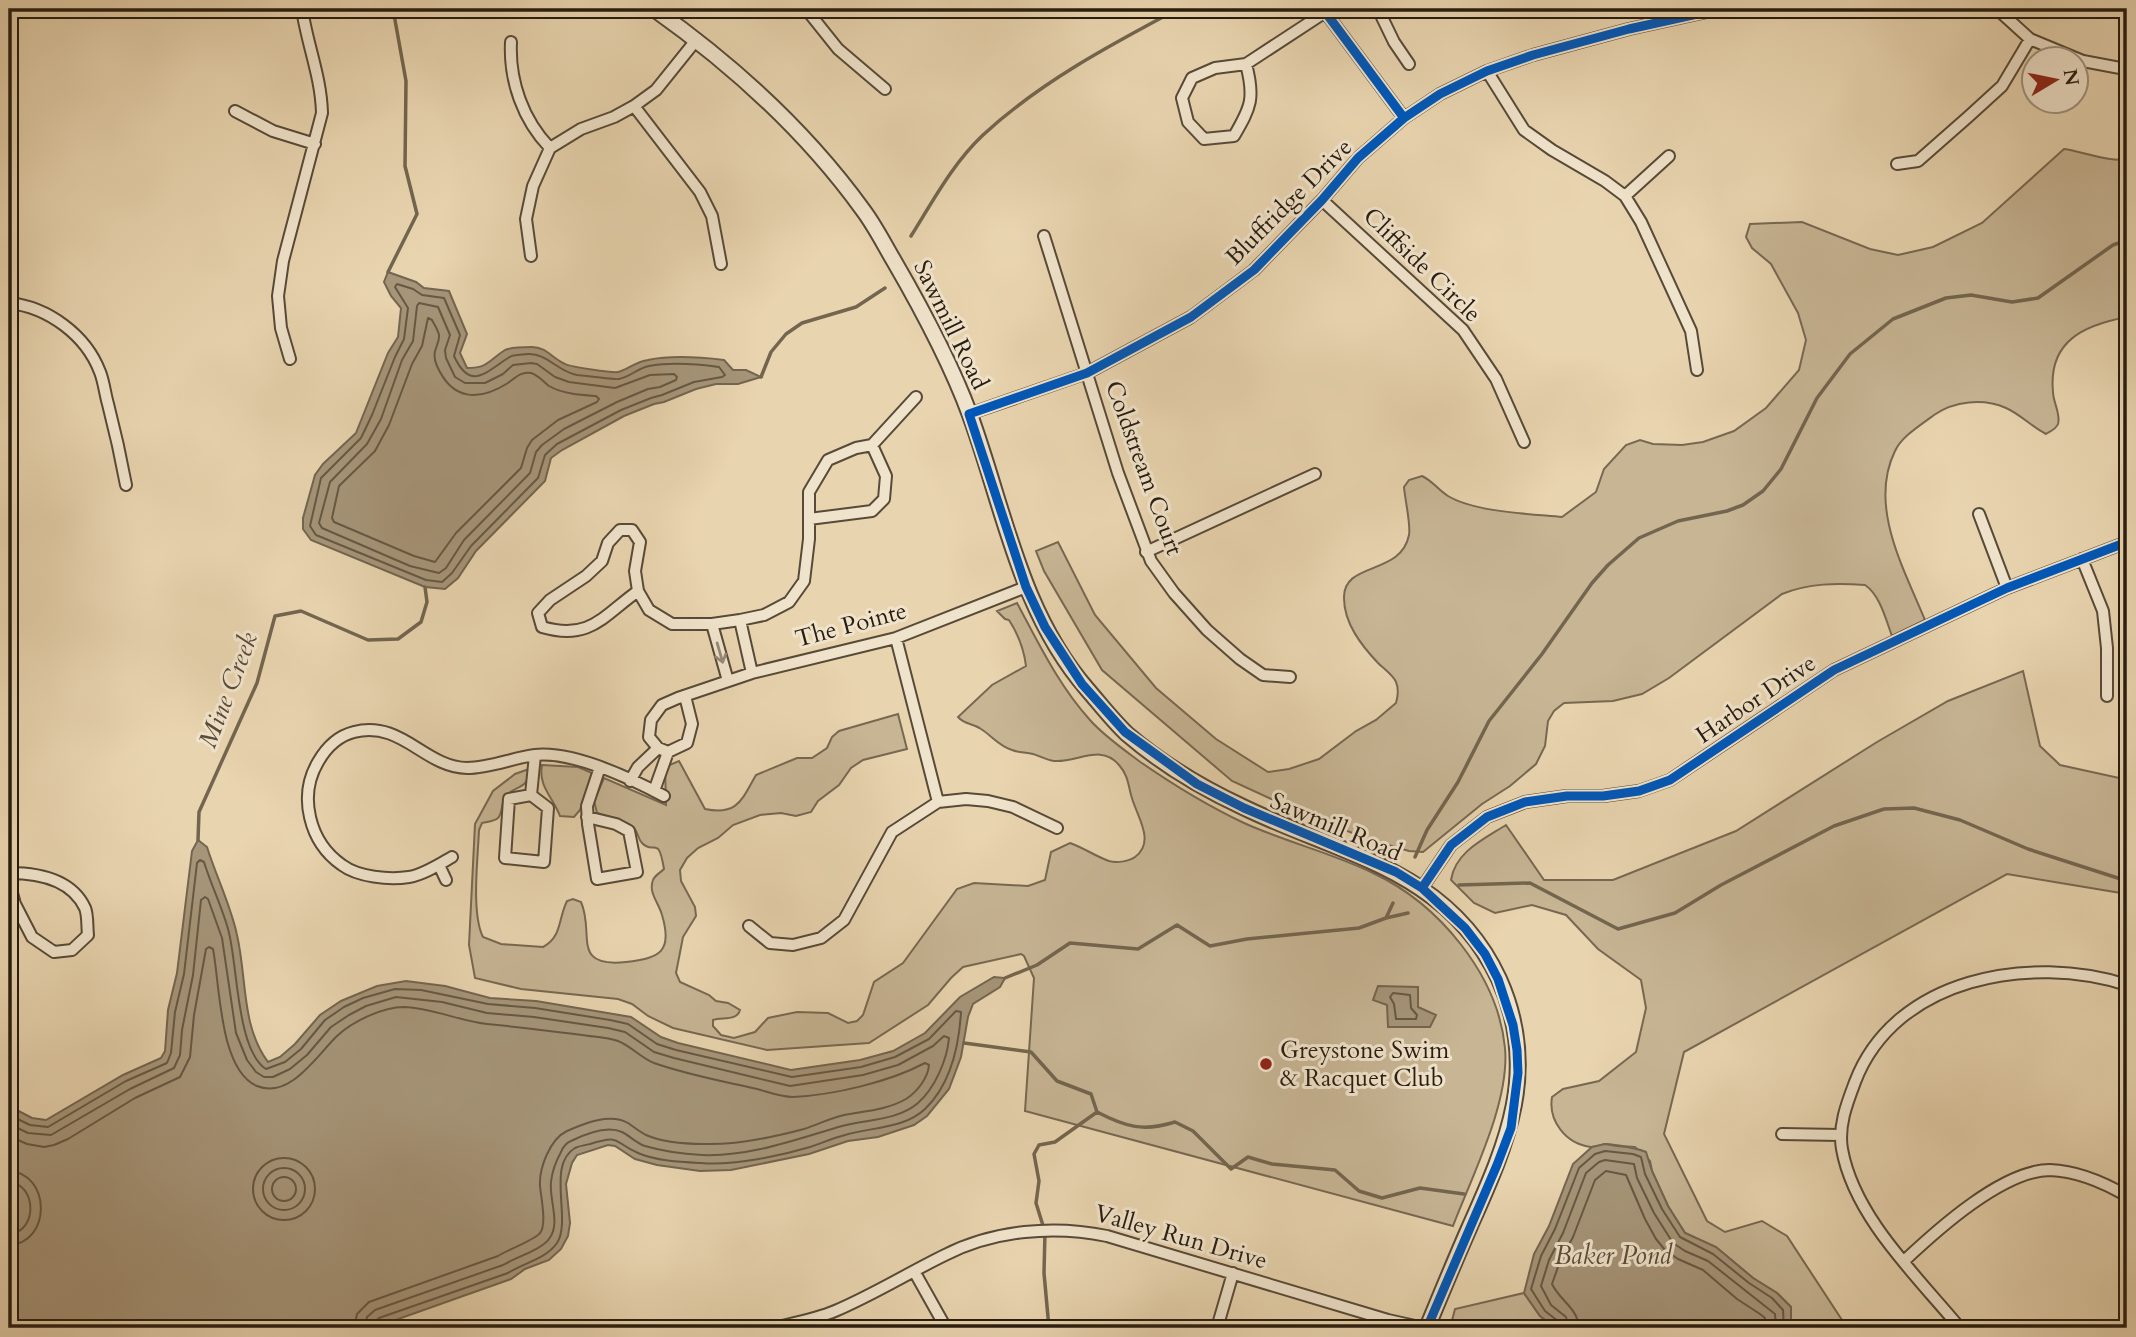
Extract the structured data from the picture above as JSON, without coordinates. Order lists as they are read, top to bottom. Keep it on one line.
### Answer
{"streets":{"street":["Bluffridge Drive","Cliffside Circle","Sawmill Road","Coldstream Court","The Pointe","Harbor Drive","Valley Run Drive"]},"crossings":[["Bluffridge Drive","Cliffside Circle"],["Bluffridge Drive","Sawmill Road"],["Bluffridge Drive","Coldstream Court"],["Sawmill Road","The Pointe"],["Sawmill Road","Harbor Drive"],["Sawmill Road","Valley Run Drive"]],"water":["Mine Creek","Baker Pond"],"places":["Greystone Swim & Racquet Club"],"north":"right"}
